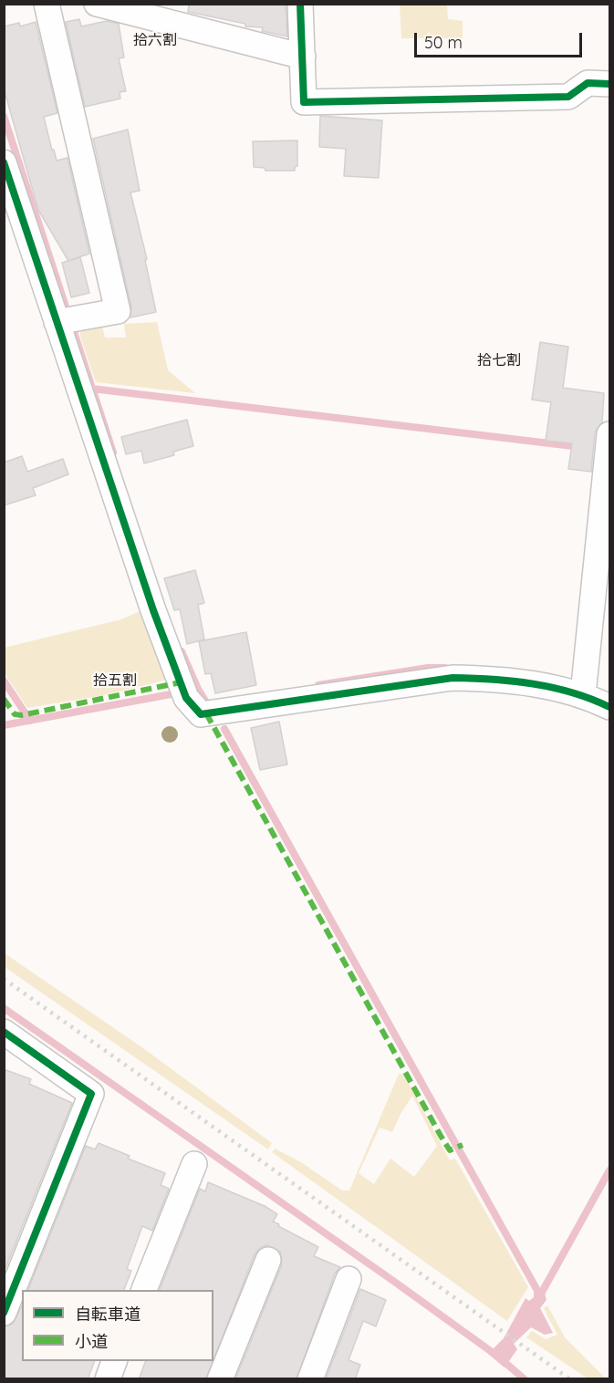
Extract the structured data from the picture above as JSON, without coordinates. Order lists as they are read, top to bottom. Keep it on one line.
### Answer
{"districts":["拾六割","拾七割","拾五割"],"legend":["自転車道","小道"],"scale_bar":"50 m"}
